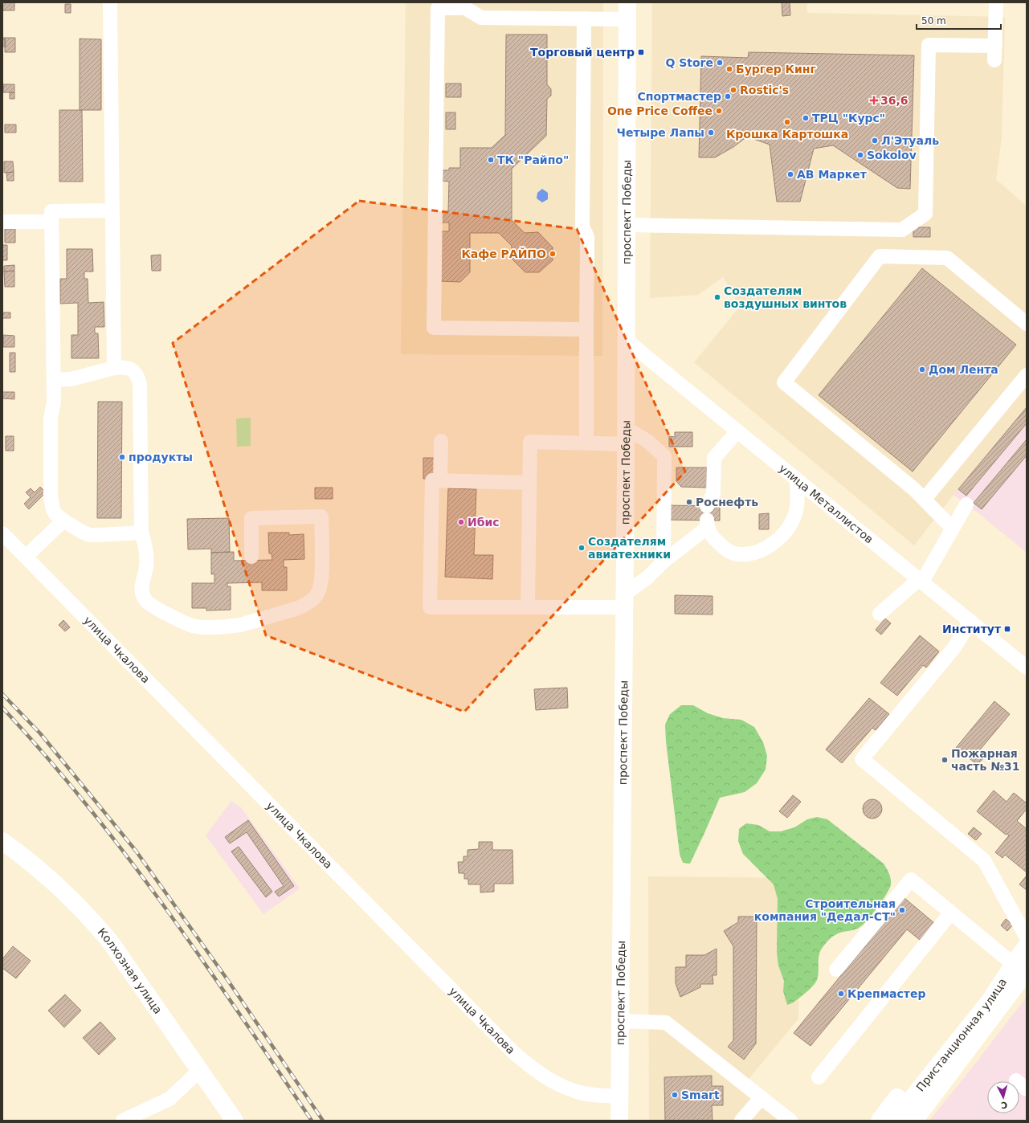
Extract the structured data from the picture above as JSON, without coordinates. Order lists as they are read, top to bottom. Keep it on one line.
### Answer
{"streets":{"main road":["проспект Победы","Колхозная улица","Пристанционная улица"],"street":["улица Металлистов","улица Чкалова"]},"crossings":[["проспект Победы","улица Металлистов"],["проспект Победы","улица Чкалова"]],"places":{"transit":["Торговый центр","Институт"],"other":["Q Store","Бургер Кинг","Rostic's","Спортмастер","One Price Coffee","ТРЦ \"Курс\"","Крошка Картошка","Четыре Лапы","Л'Этуаль","Sokolov","ТК \"Райпо\"","АВ Маркет","Кафе РАЙПО","Создателям воздушных винтов","Дом Лента","продукты","Роснефть","Ибис","Создателям авиатехники","Пожарная часть №31","Строительная компания \"Дедал-СТ\"","Крепмастер","Smart"],"health":["36,6"]},"scale_bar":"50 m","north":"bottom"}
